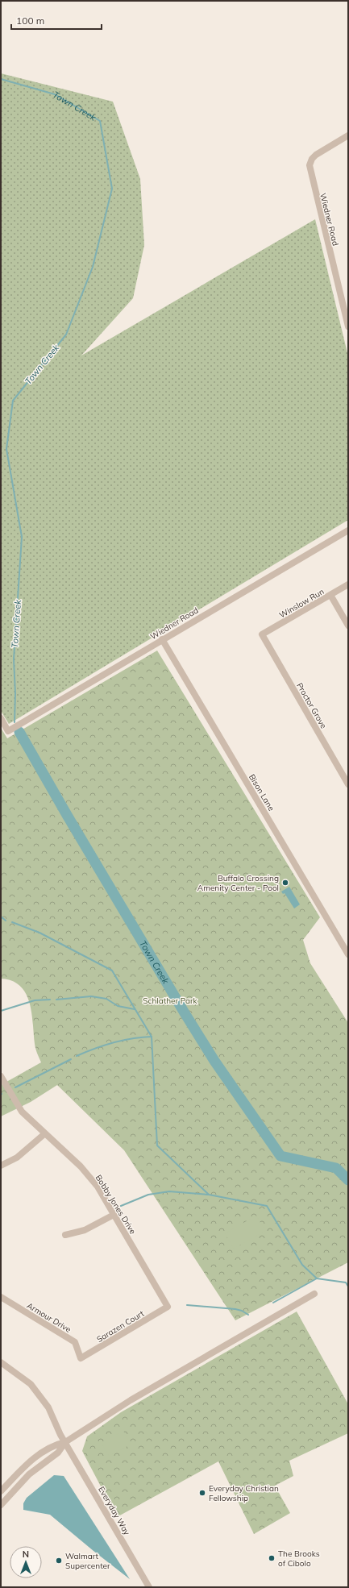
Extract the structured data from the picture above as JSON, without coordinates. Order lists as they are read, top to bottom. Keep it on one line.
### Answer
{"streets":{"street":["Wiedner Road","Winslow Run","Proctor Grove","Bison Lane","Bobby Jones Drive","Armour Drive","Sarazen Court","Everyday Way"]},"crossings":[["Wiedner Road","Bison Lane"],["Winslow Run","Proctor Grove"],["Bobby Jones Drive","Sarazen Court"],["Armour Drive","Sarazen Court"]],"water":["Town Creek"],"parks":["Schlather Park"],"places":["Buffalo Crossing Amenity Center - Pool","Everyday Christian Fellowship","The Brooks of Cibolo","Walmart Supercenter"],"scale_bar":"100 m","north":"top"}
